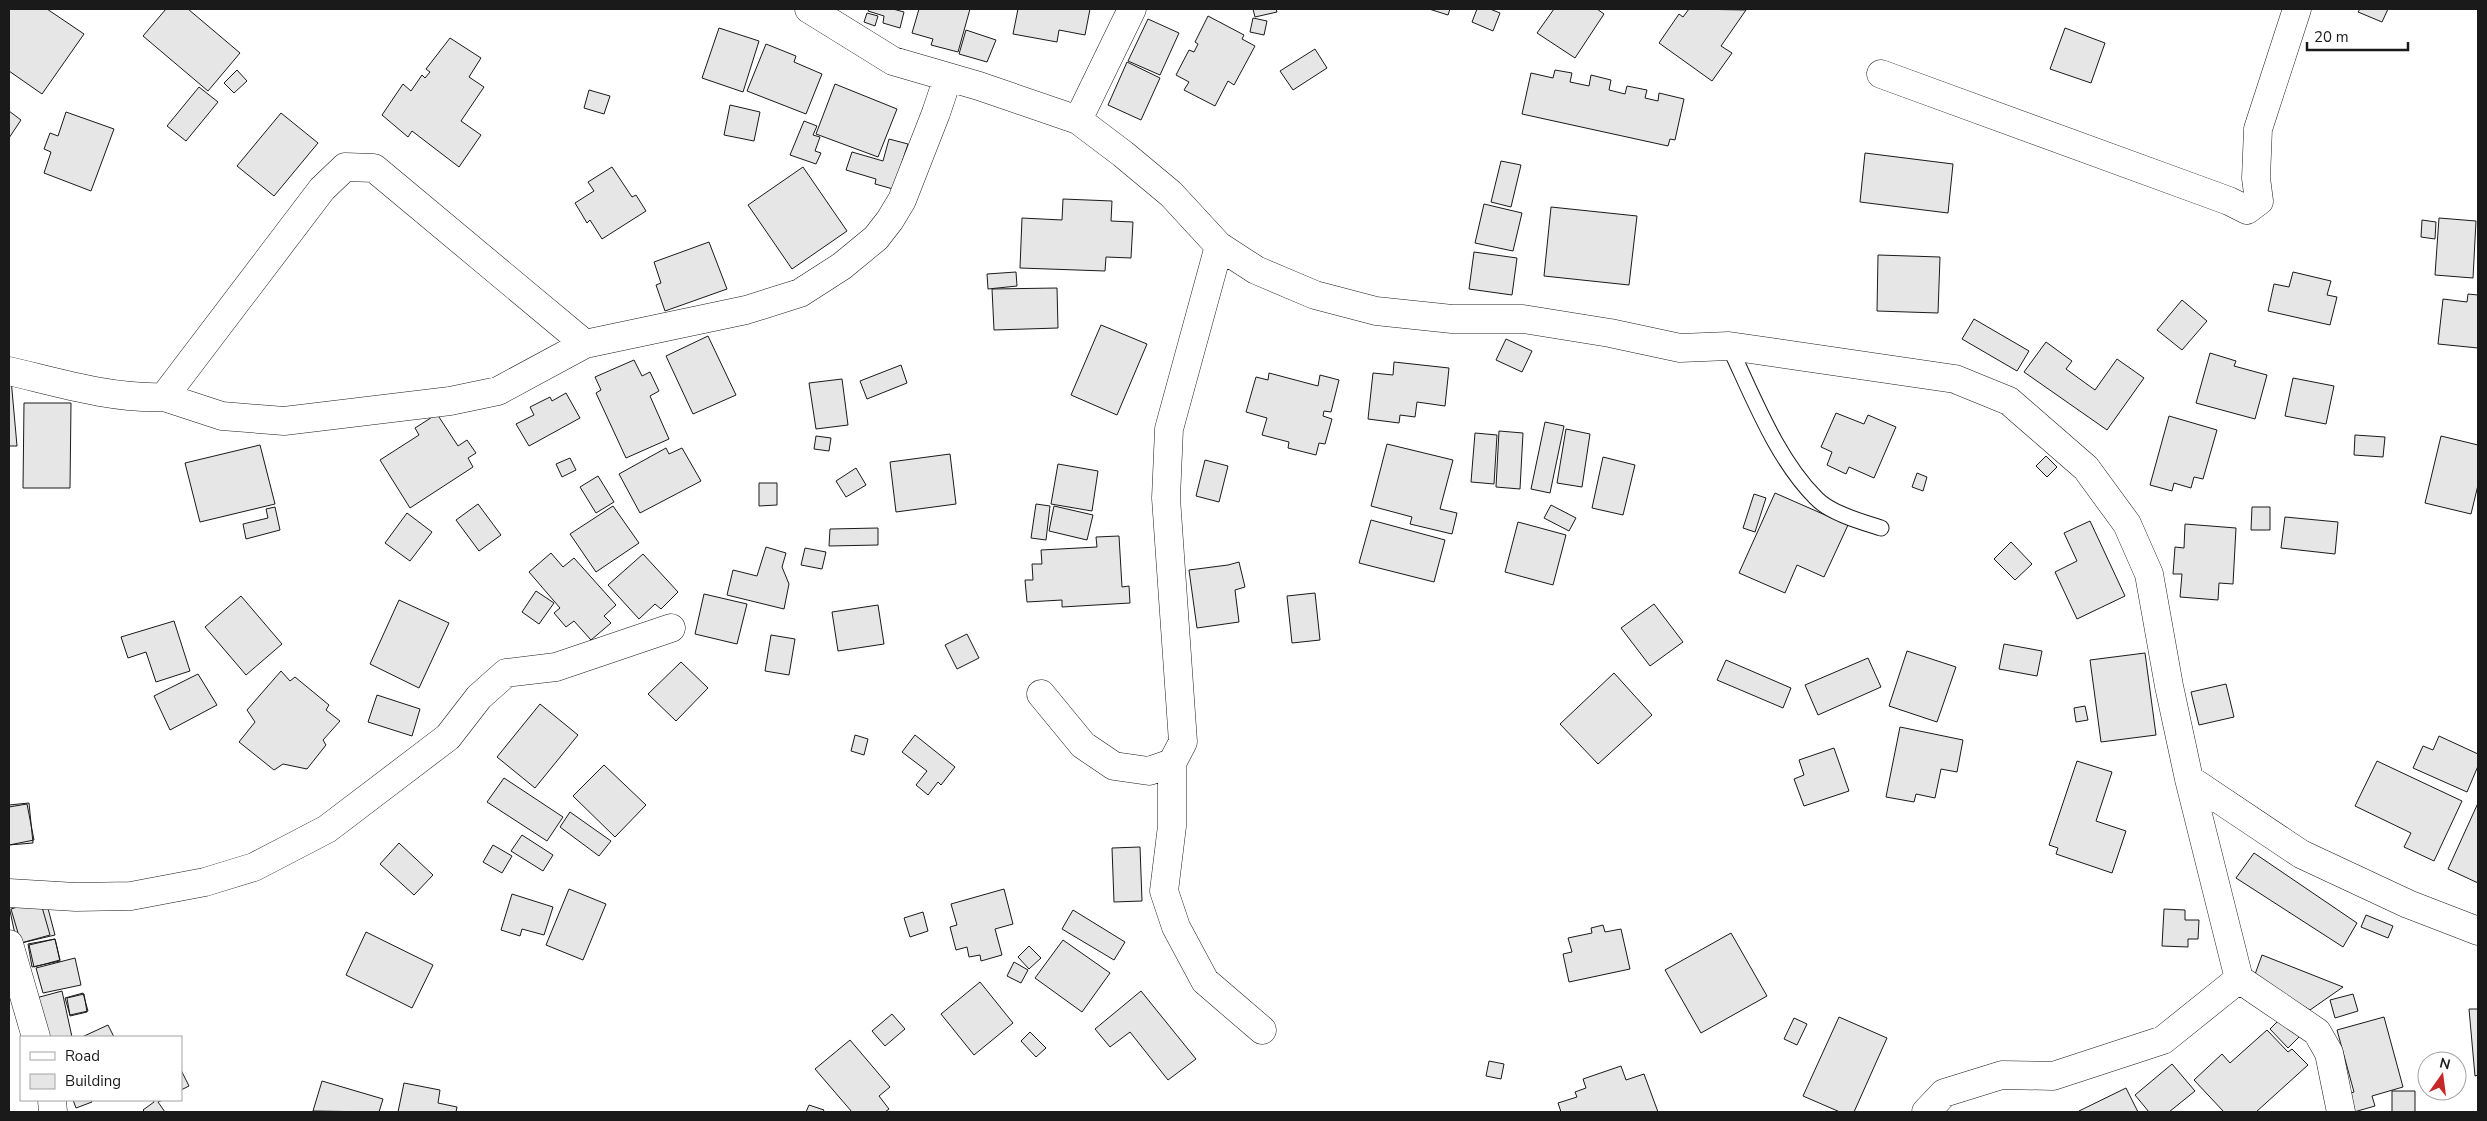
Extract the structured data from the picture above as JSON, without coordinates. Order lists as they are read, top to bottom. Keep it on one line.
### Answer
{"legend":["Road","Building"],"scale_bar":"20 m","north":"top"}
